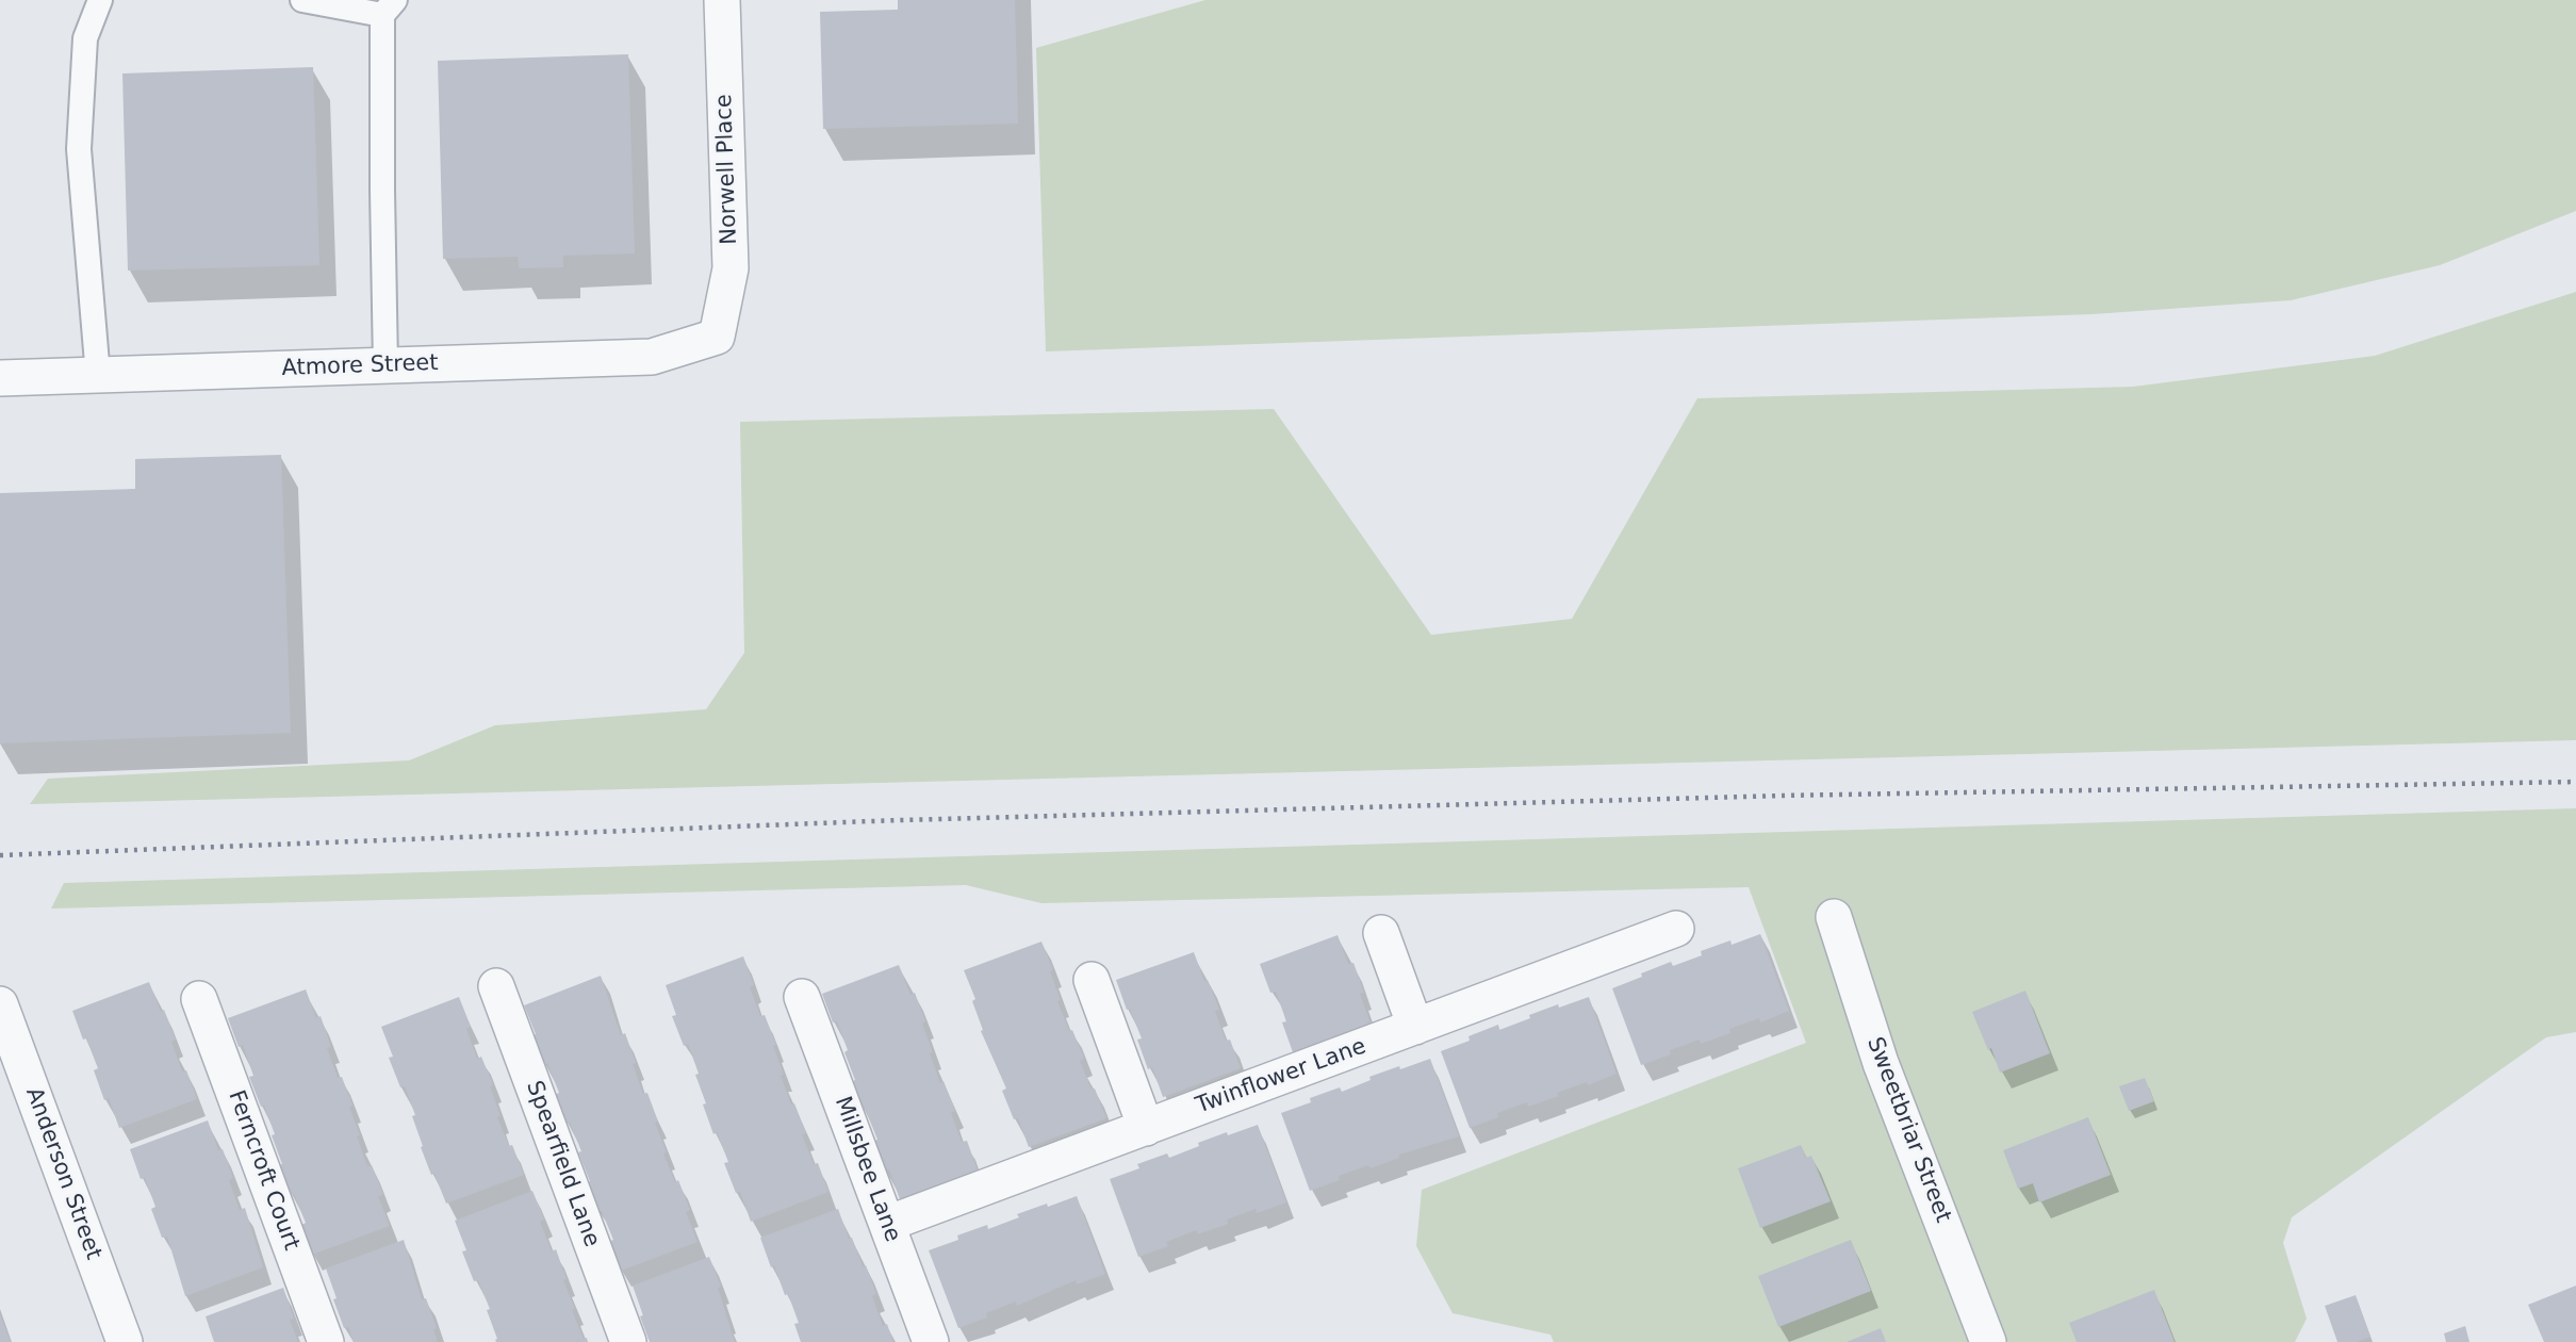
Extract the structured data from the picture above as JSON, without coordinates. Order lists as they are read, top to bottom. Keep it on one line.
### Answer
{"streets":{"street":["Norwell Place","Atmore Street","Twinflower Lane","Sweetbriar Street","Spearfield Lane","Millsbee Lane","Ferncroft Court","Anderson Street"]},"crossings":[["Norwell Place","Atmore Street"],["Twinflower Lane","Millsbee Lane"]]}
